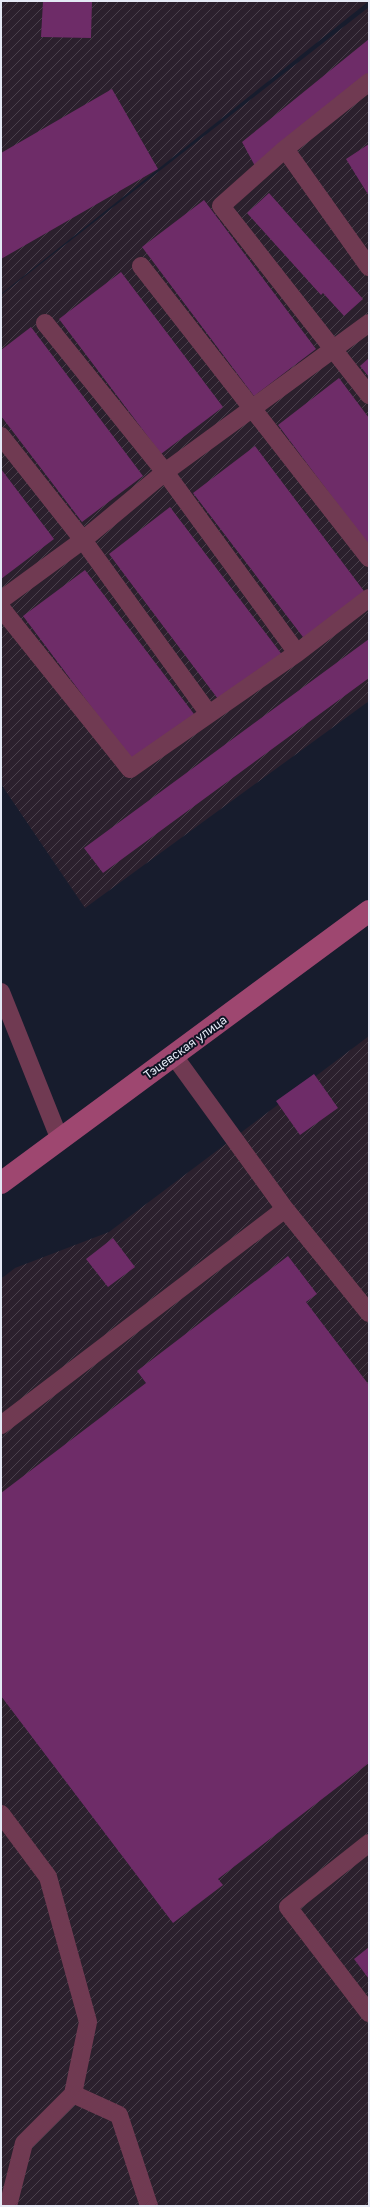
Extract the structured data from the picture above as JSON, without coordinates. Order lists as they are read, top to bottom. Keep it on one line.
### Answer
{"streets":{"main road":["Тэцевская улица"]}}
